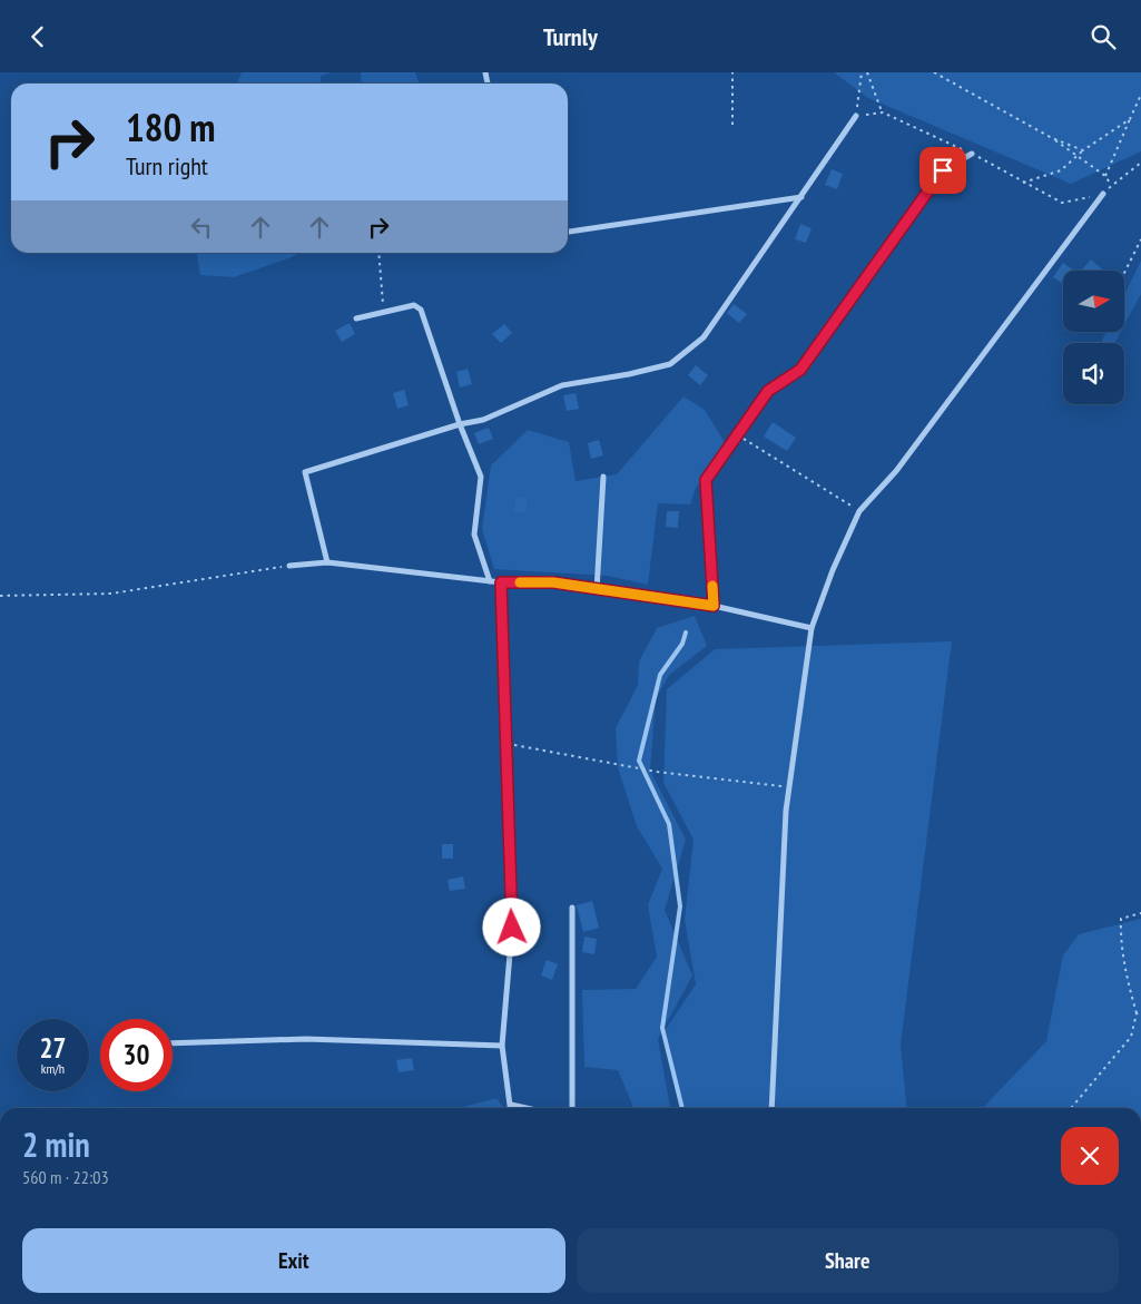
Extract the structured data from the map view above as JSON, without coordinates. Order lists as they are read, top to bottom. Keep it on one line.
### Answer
{"north":"right","page":{"header":"Turnly","turn":["180 m","Turn right"],"speed":"27 km/h","limit":"30","heading":["2 min","560 m · 22:03"],"buttons":["Exit","Share"]}}
